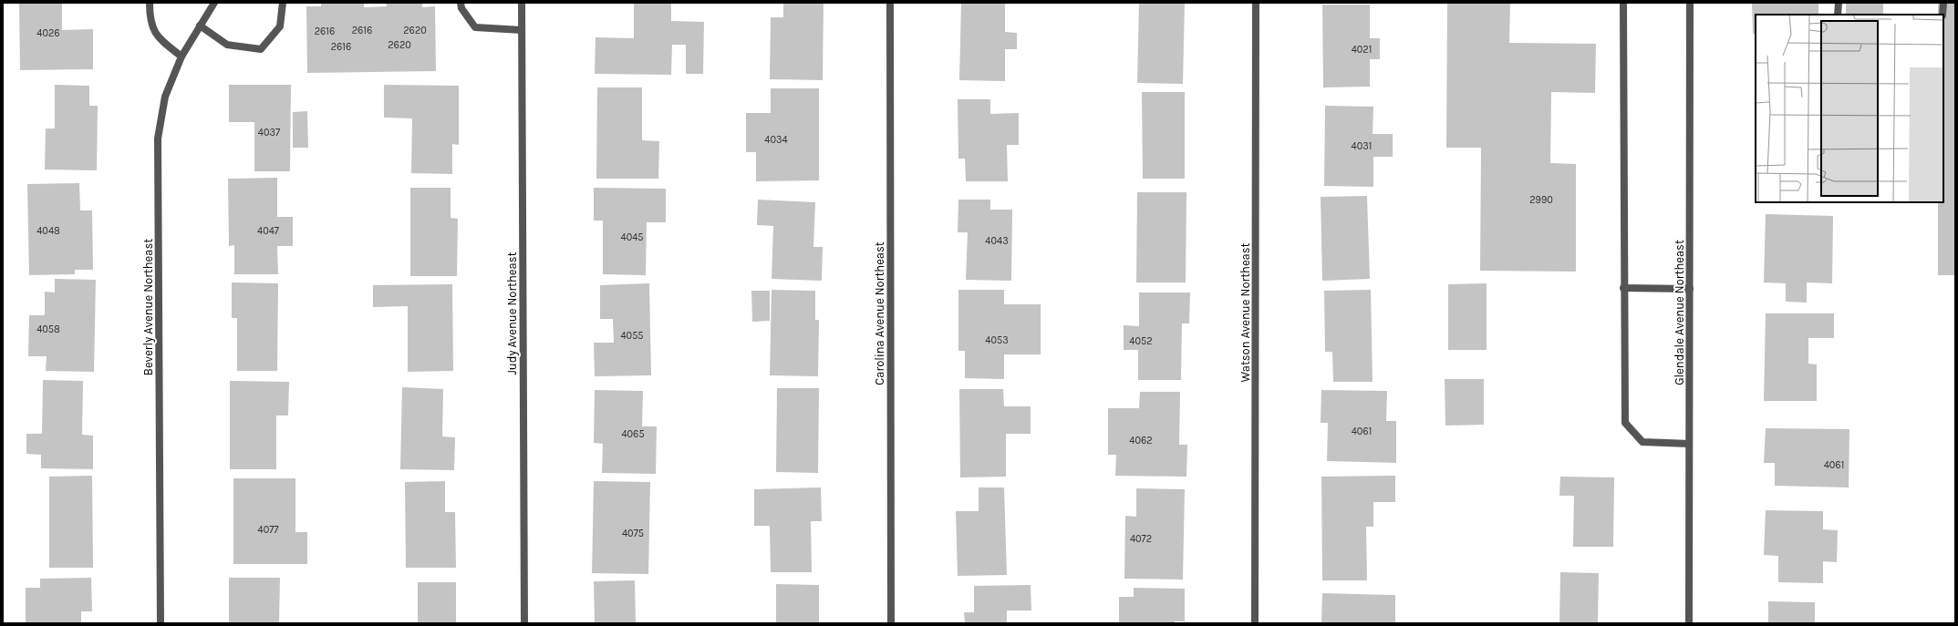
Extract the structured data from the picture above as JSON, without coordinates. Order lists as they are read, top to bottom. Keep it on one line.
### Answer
{"streets":{"street":["Beverly Avenue Northeast","Watson Avenue Northeast","Glendale Avenue Northeast","Judy Avenue Northeast","Carolina Avenue Northeast"]},"house_numbers":["2616","2620","2616","4026","2620","2616","4021","4037","4034","4031","2990","4048","4047","4045","4043","4058","4055","4053","4052","4061","4065","4062","4061","4077","4075","4072"]}
